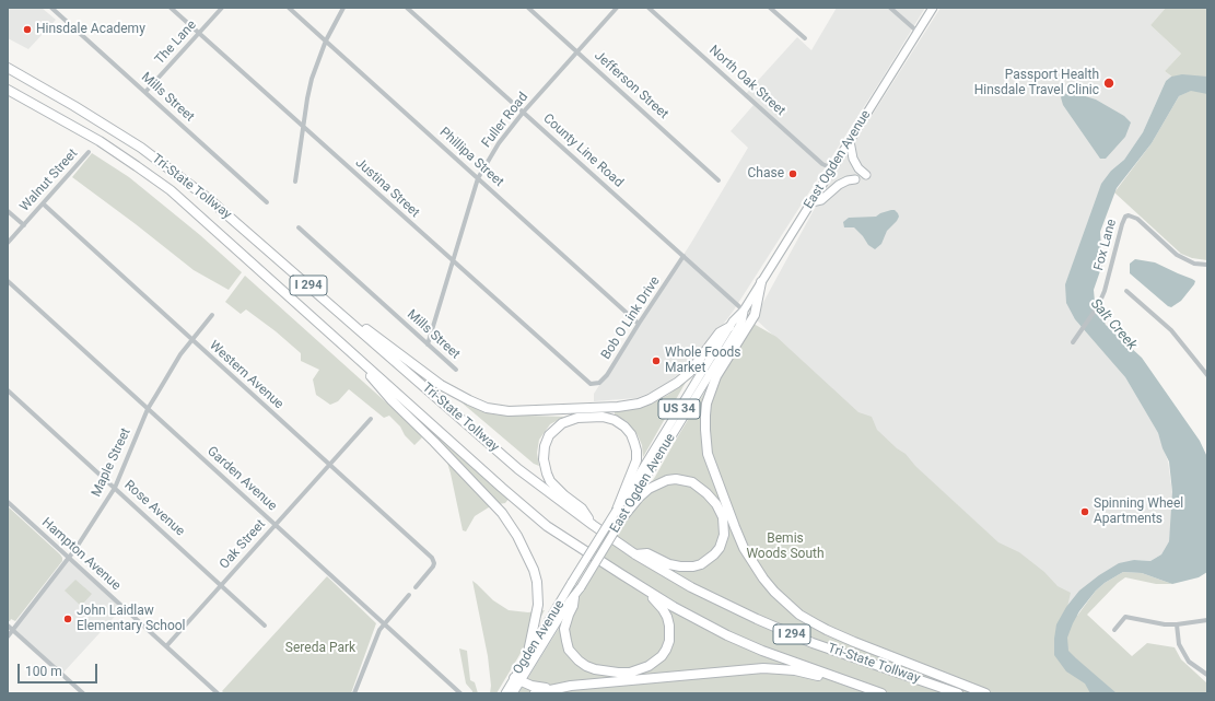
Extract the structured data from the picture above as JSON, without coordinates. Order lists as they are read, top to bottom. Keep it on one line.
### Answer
{"streets":{"highway":["Tri-State Tollway","I 294"],"main road":["East Ogden Avenue","US 34","Ogden Avenue"],"street":["The Lane","North Oak Street","Jefferson Street","Mills Street","Fuller Road","County Line Road","Phillipa Street","Walnut Street","Justina Street","Fox Lane","Bob O Link Drive","Western Avenue","Maple Street","Garden Avenue","Rose Avenue","Oak Street","Hampton Avenue"]},"crossings":[["The Lane","Mills Street"],["The Lane","Justina Street"],["North Oak Street","East Ogden Avenue"],["Jefferson Street","Fuller Road"],["Mills Street","Fuller Road"],["Fuller Road","County Line Road"],["Fuller Road","Phillipa Street"],["Fuller Road","Justina Street"],["County Line Road","East Ogden Avenue"],["County Line Road","Bob O Link Drive"],["Phillipa Street","Bob O Link Drive"],["East Ogden Avenue","Ogden Avenue"],["Walnut Street","Western Avenue"],["Justina Street","Bob O Link Drive"],["Western Avenue","Maple Street"],["Western Avenue","Oak Street"],["Maple Street","Garden Avenue"],["Maple Street","Rose Avenue"],["Maple Street","Hampton Avenue"],["Garden Avenue","Oak Street"],["Rose Avenue","Oak Street"],["Oak Street","Hampton Avenue"]],"water":["Salt Creek"],"parks":["Bemis Woods South","Sereda Park"],"places":["Hinsdale Academy","Passport Health Hinsdale Travel Clinic","Chase","Whole Foods Market","Spinning Wheel Apartments","John Laidlaw Elementary School"],"scale_bar":"100 m"}
